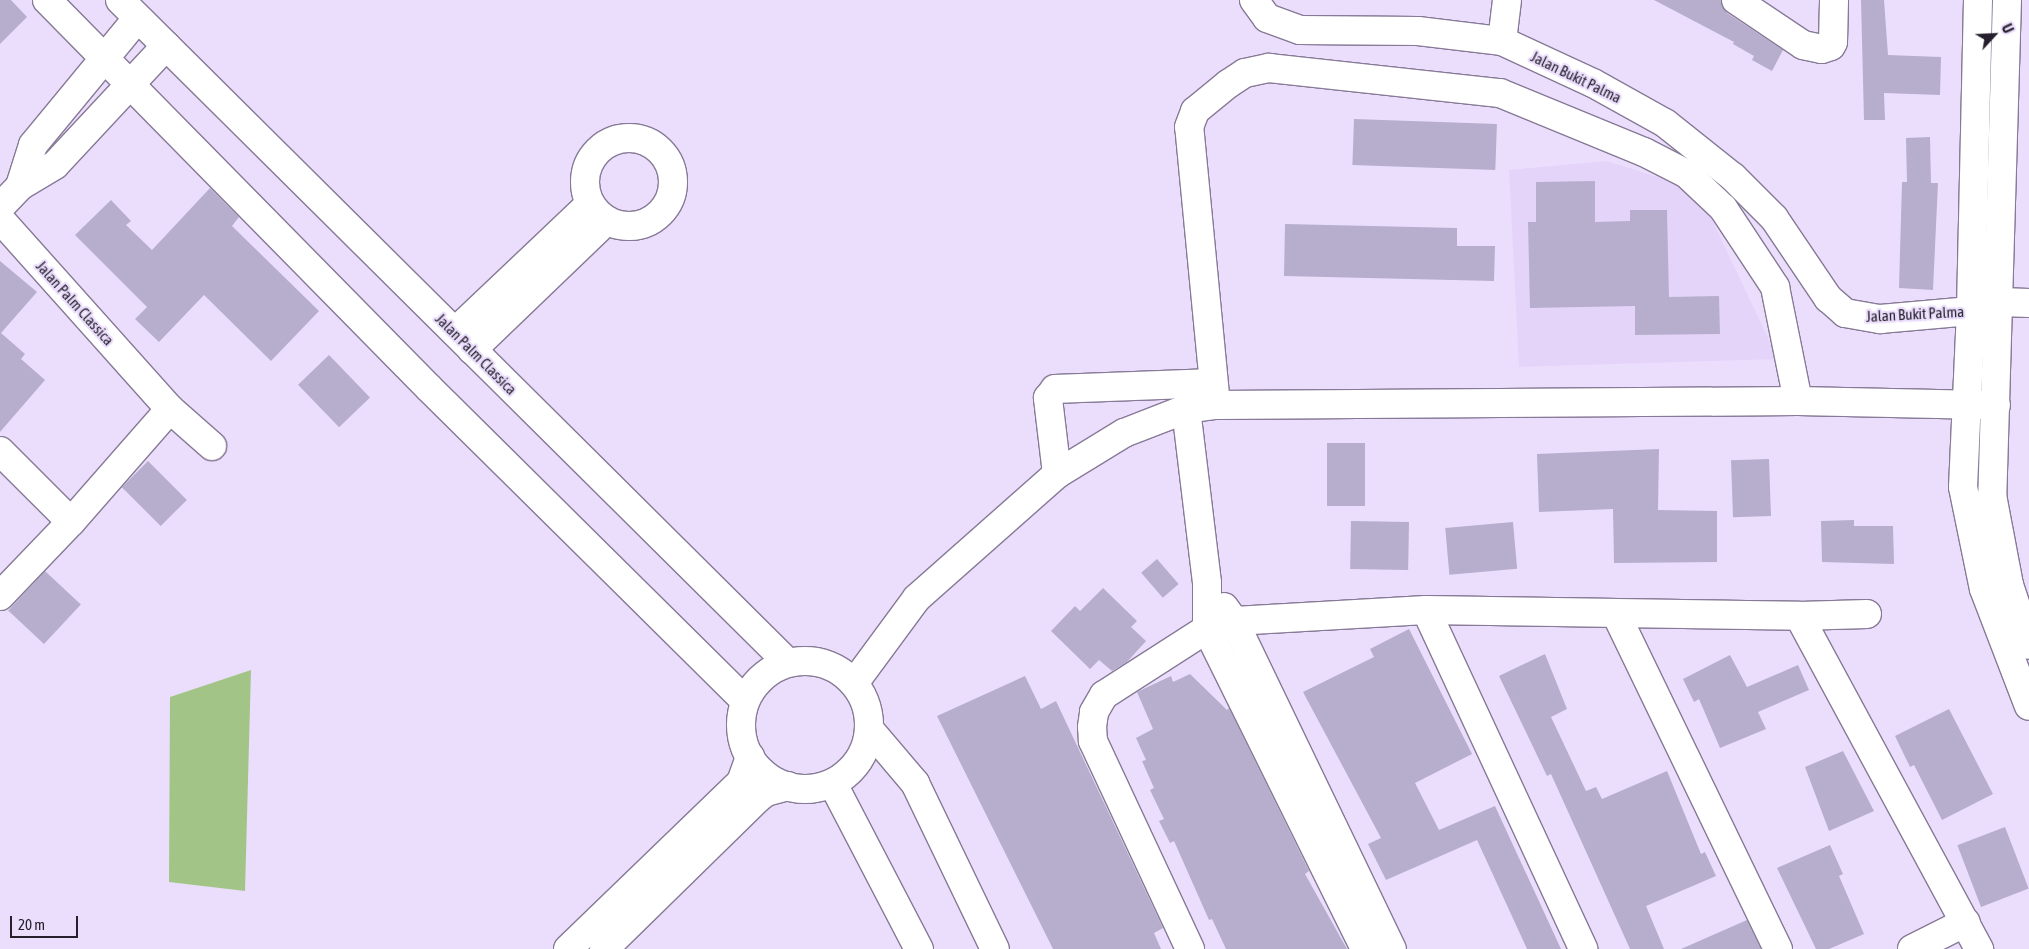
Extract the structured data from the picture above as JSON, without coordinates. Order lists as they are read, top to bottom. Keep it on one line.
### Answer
{"streets":{"street":["Jalan Bukit Palma","Jalan Palm Classica"]},"scale_bar":"20 m","north":"top right"}
